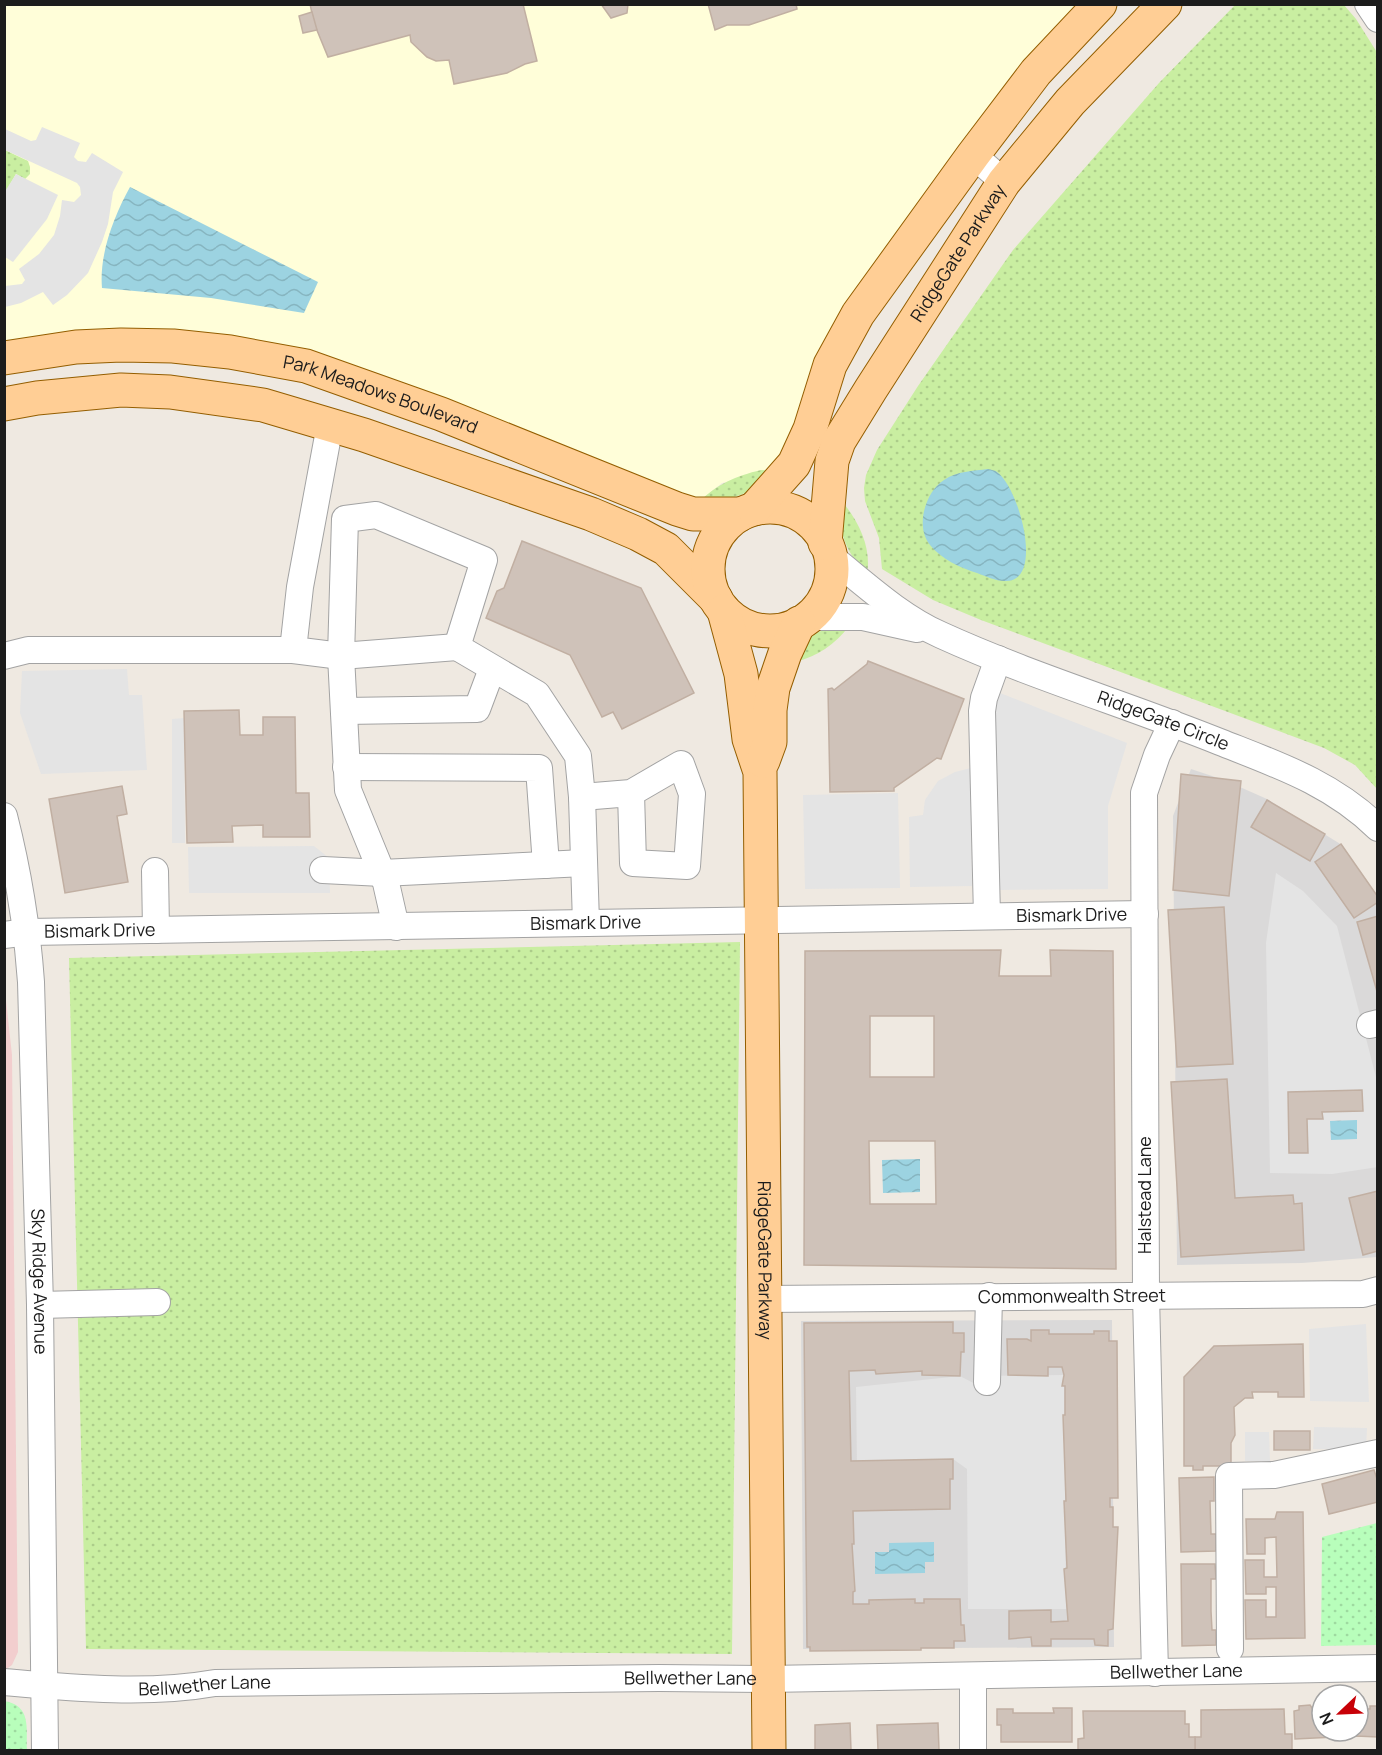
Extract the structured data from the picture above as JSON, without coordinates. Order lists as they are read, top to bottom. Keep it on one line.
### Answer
{"streets":{"main road":["RidgeGate Parkway","Park Meadows Boulevard"],"street":["RidgeGate Circle","Bismark Drive","Halstead Lane","Sky Ridge Avenue","Commonwealth Street","Bellwether Lane"]},"crossings":[["RidgeGate Parkway","Park Meadows Boulevard"],["RidgeGate Parkway","RidgeGate Circle"],["RidgeGate Parkway","Bismark Drive"],["RidgeGate Parkway","Commonwealth Street"],["RidgeGate Parkway","Bellwether Lane"],["Park Meadows Boulevard","RidgeGate Circle"],["RidgeGate Circle","Halstead Lane"],["Bismark Drive","Halstead Lane"],["Bismark Drive","Sky Ridge Avenue"],["Halstead Lane","Commonwealth Street"],["Halstead Lane","Bellwether Lane"],["Sky Ridge Avenue","Bellwether Lane"]],"north":"bottom left"}
